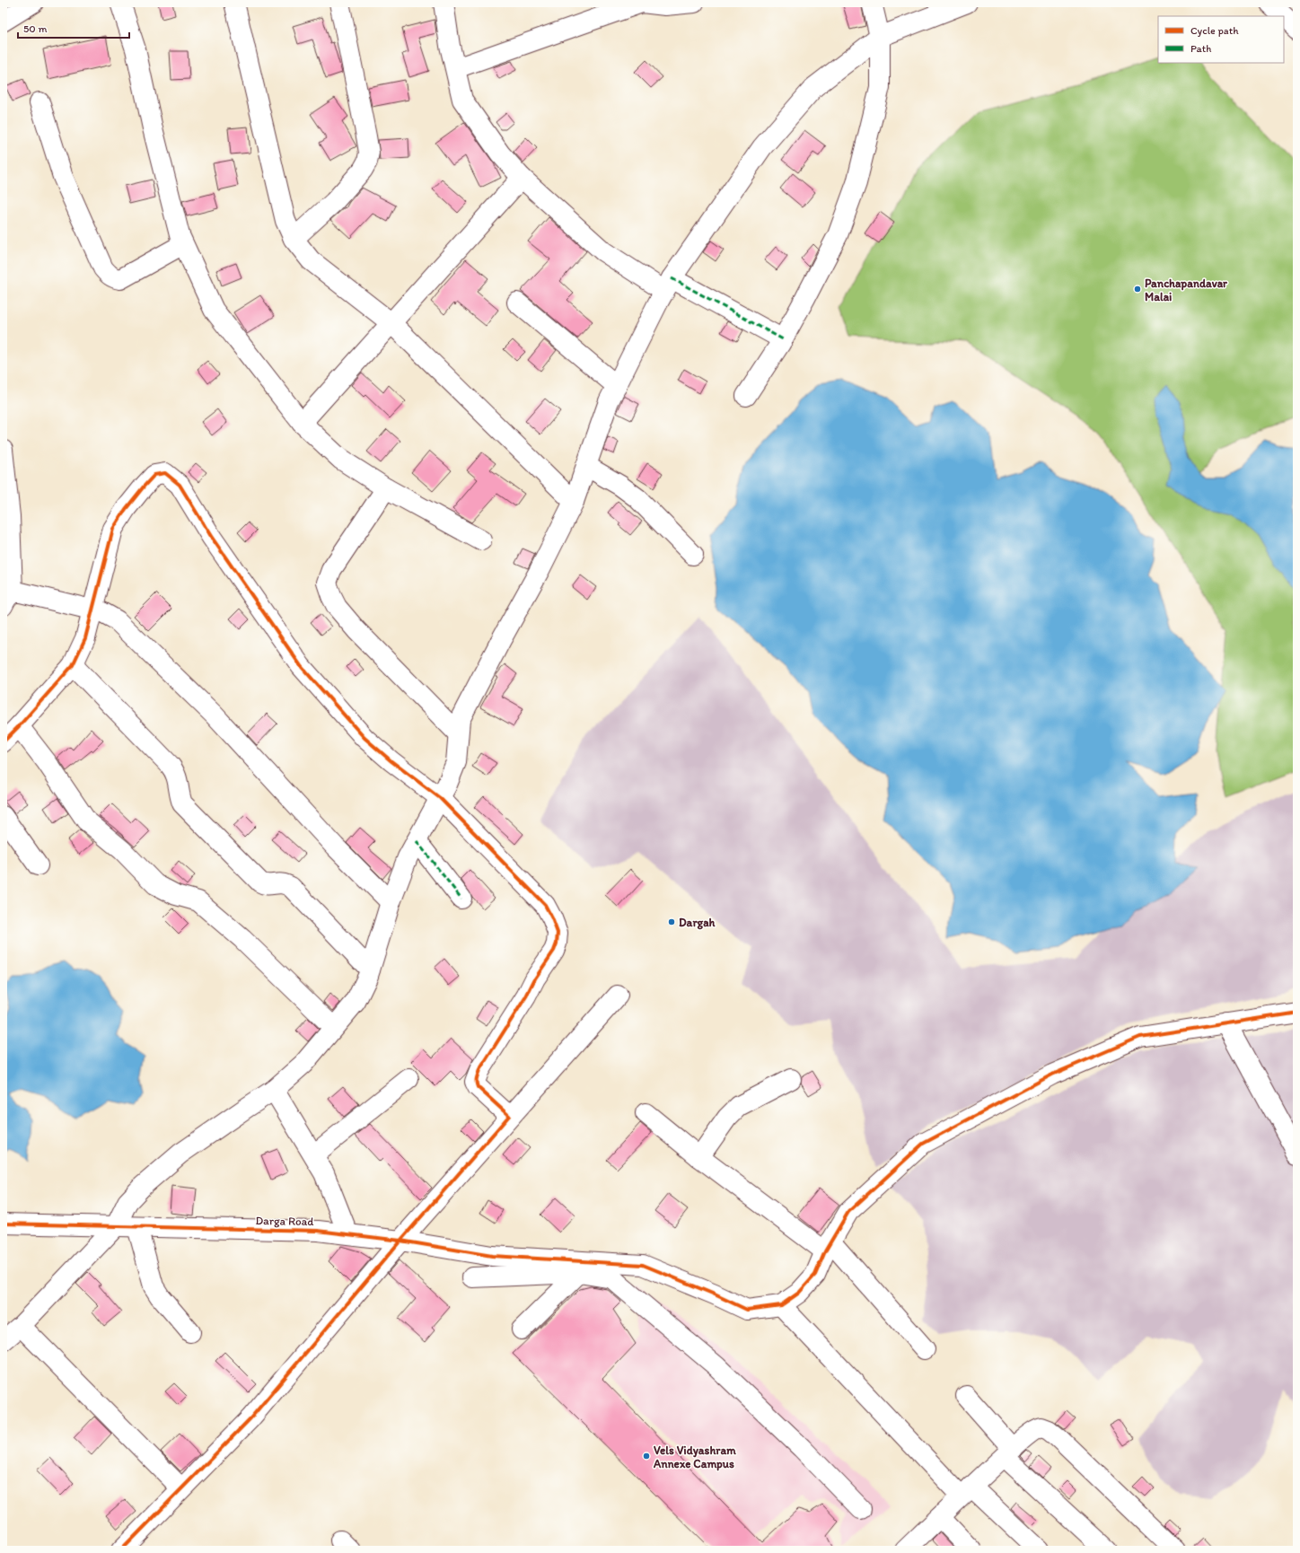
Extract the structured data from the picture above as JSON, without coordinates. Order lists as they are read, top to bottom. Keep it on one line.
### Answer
{"streets":{"street":["Darga Road"]},"places":["Panchapandavar Malai","Dargah","Vels Vidyashram Annexe Campus"],"legend":["Cycle path","Path"],"scale_bar":"50 m"}
